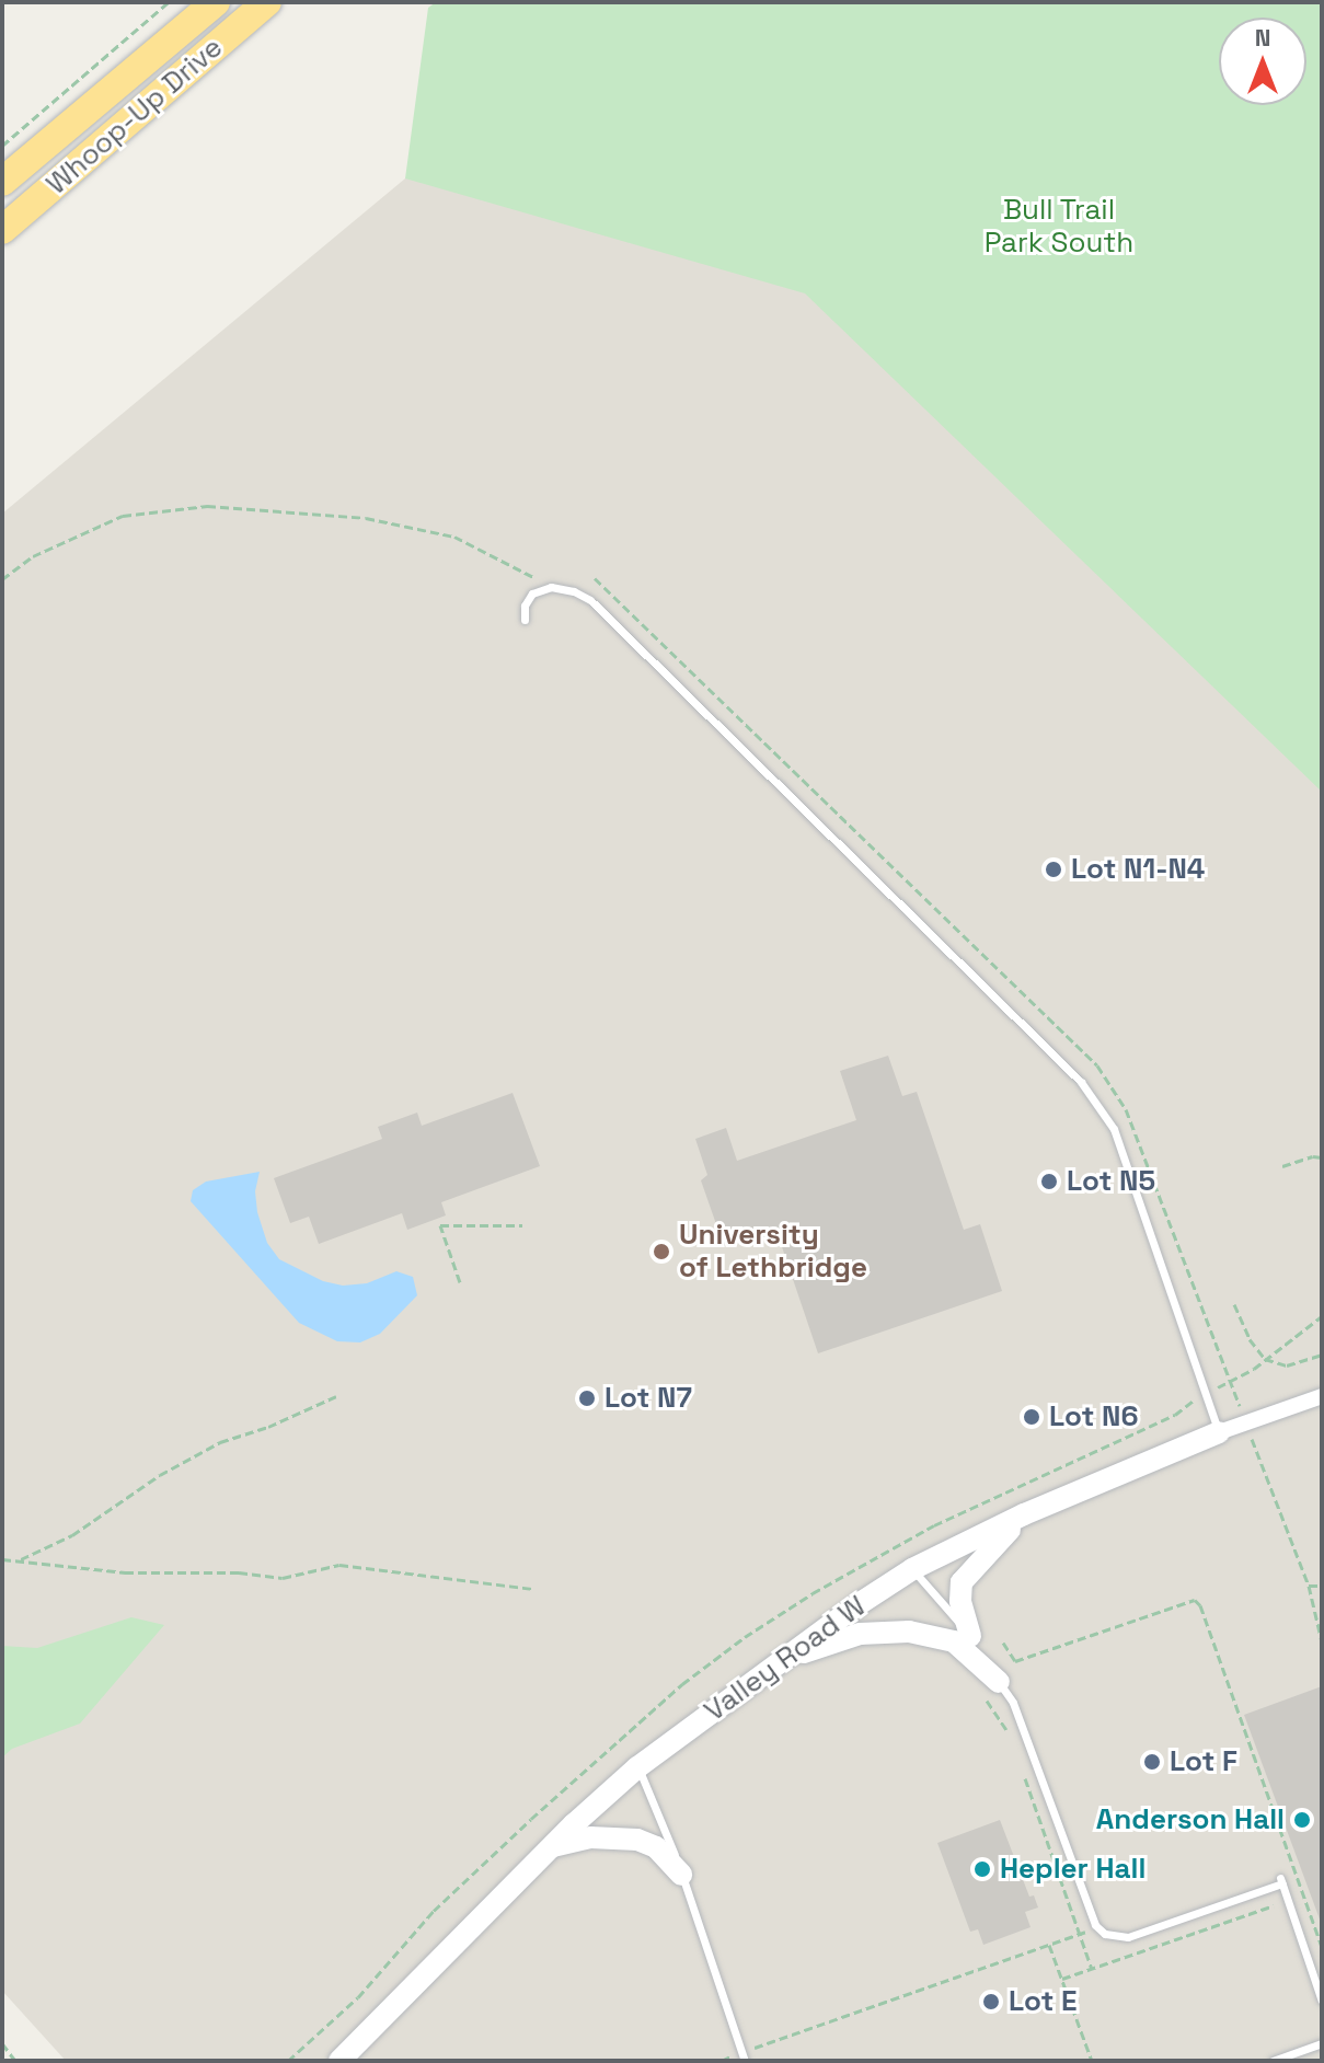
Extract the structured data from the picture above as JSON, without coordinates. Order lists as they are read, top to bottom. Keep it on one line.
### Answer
{"streets":{"highway":["Whoop-Up Drive"],"street":["Valley Road W"]},"parks":["Bull Trail Park South"],"places":["Lot N1-N4","Lot N5","University of Lethbridge","Lot N7","Lot N6","Lot F","Anderson Hall","Hepler Hall","Lot E"],"north":"top"}
